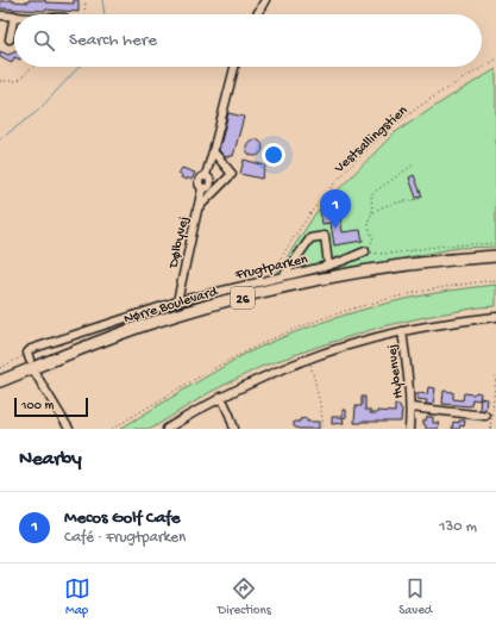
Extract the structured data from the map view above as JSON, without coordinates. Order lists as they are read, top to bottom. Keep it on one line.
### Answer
{"streets":{"highway":["26","Nørre Boulevard"],"street":["Dølbyvej","Frugtparken","Hybenvej"],"path":["Vestsallingstien"]},"crossings":[["Vestsallingstien","Frugtparken"],["Dølbyvej","Frugtparken"]],"scale_bar":"100 m","page":{"search":"Search here","pins":"1","scale":"100 m","heading":"Nearby","list":[{"mark":"1","name":"Mecos Golf Cafe","note":"Café · Frugtparken","value":"130 m"}],"nav":["Map","Directions","Saved"]}}
